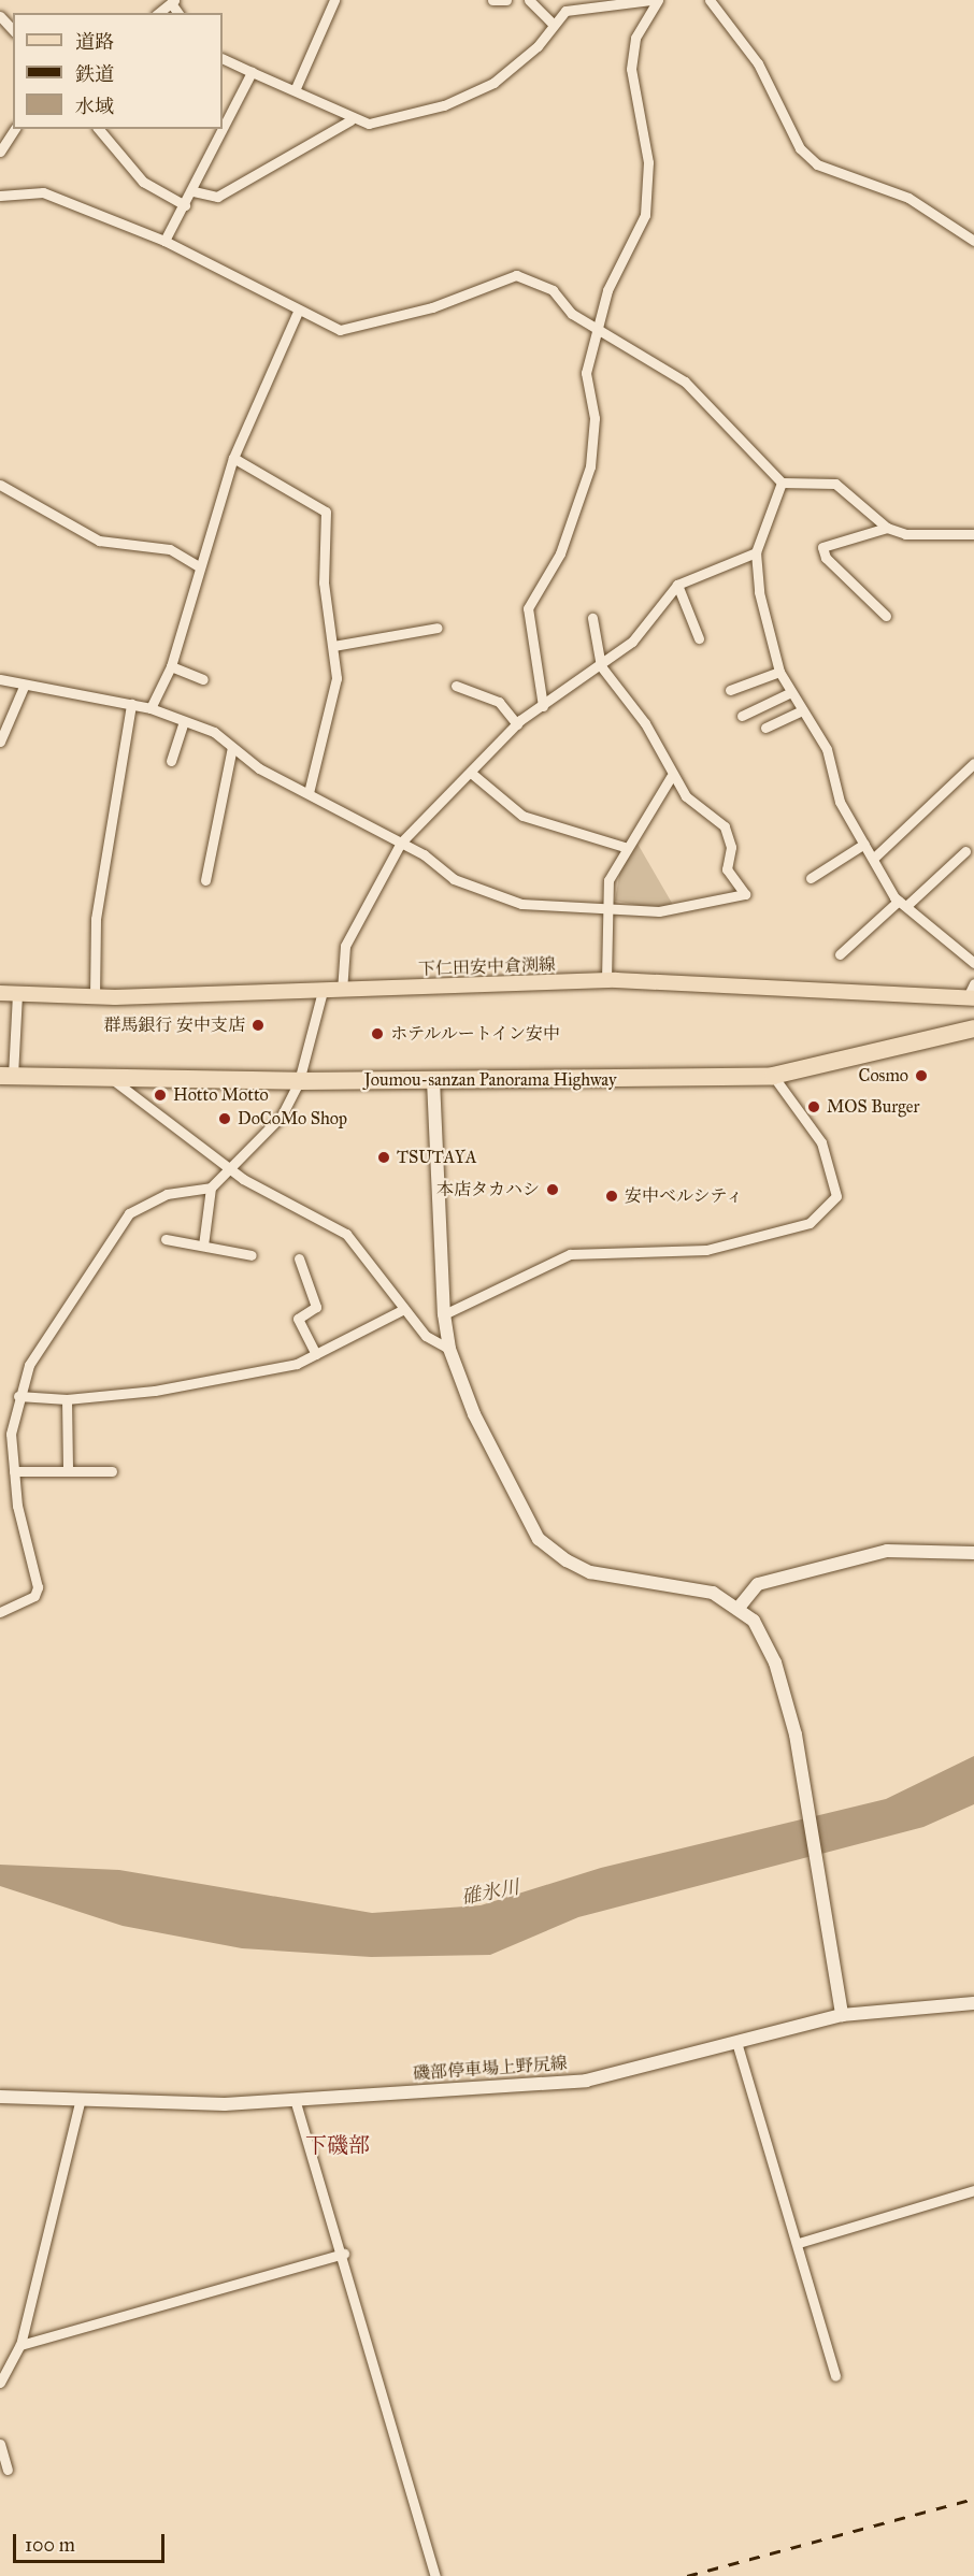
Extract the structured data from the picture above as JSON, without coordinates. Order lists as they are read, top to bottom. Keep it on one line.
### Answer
{"streets":{"highway":["Joumou-sanzan Panorama Highway"],"main road":["下仁田安中倉渕線"],"street":["磯部停車場上野尻線"]},"districts":["下磯部"],"water":["碓氷川"],"places":["群馬銀行 安中支店","ホテルルートイン安中","Cosmo","Hotto Motto","MOS Burger","DoCoMo Shop","TSUTAYA","本店タカハシ","安中ベルシティ"],"legend":["道路","鉄道","水域"],"scale_bar":"100 m"}
